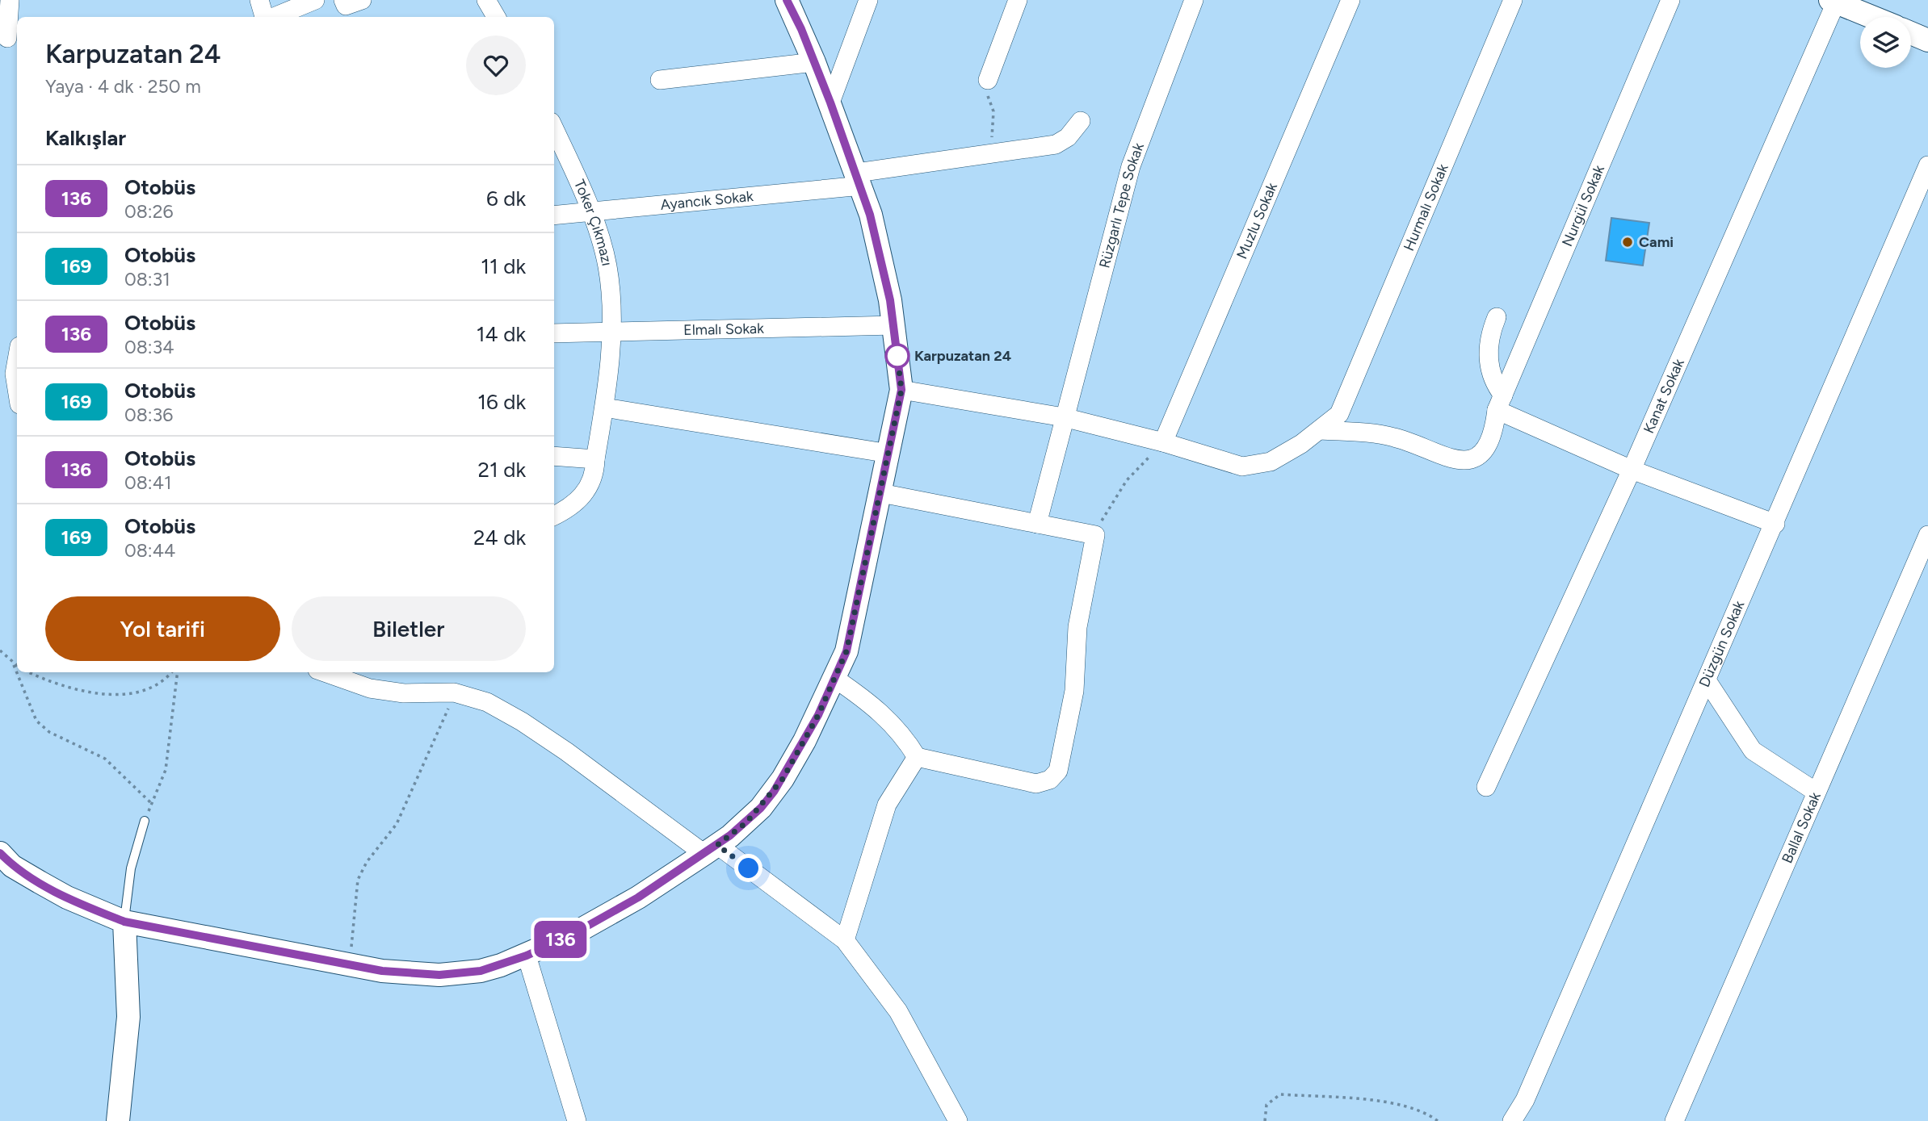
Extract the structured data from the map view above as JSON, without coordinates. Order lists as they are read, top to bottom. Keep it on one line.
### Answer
{"streets":{"street":["Ayancık Sokak","Nurgül Sokak","Rüzgarlı Tepe Sokak","Hurmalı Sokak","Muzlu Sokak","Toker Çıkmazı","Elmalı Sokak","Kanat Sokak","Düzgün Sokak","Ballal Sokak"]},"crossings":[["Ayancık Sokak","Toker Çıkmazı"],["Nurgül Sokak","Hurmalı Sokak"],["Toker Çıkmazı","Elmalı Sokak"]],"places":["Cami","Karpuzatan 24"],"lines":["bus line 136"],"page":{"on_map":"136","heading":[["Karpuzatan 24","Yaya · 4 dk · 250 m"],"Kalkışlar"],"list":[{"mark":"136","name":"Otobüs","note":"08:26","value":"6 dk"},{"mark":"169","name":"Otobüs","note":"08:31","value":"11 dk"},{"mark":"136","name":"Otobüs","note":"08:34","value":"14 dk"},{"mark":"169","name":"Otobüs","note":"08:36","value":"16 dk"},{"mark":"136","name":"Otobüs","note":"08:41","value":"21 dk"},{"mark":"169","name":"Otobüs","note":"08:44","value":"24 dk"}],"buttons":["Yol tarifi","Biletler"]}}
